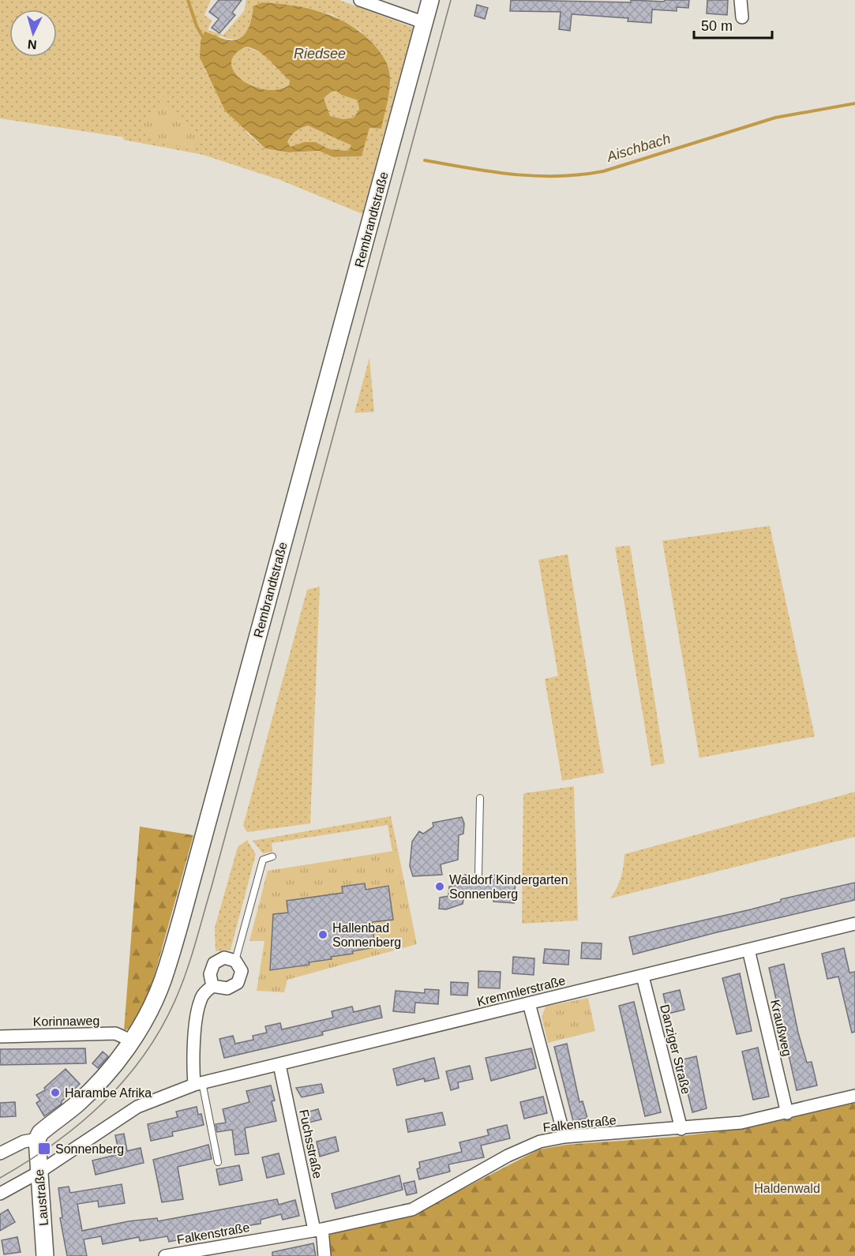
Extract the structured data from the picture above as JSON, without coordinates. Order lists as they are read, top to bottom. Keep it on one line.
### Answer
{"streets":{"street":["Rembrandtstraße","Kremmlerstraße","Korinnaweg","Kraußweg","Danziger Straße","Falkenstraße","Fuchsstraße","Laustraße"]},"crossings":[["Rembrandtstraße","Korinnaweg"],["Rembrandtstraße","Laustraße"],["Kremmlerstraße","Kraußweg"],["Kremmlerstraße","Danziger Straße"],["Kremmlerstraße","Fuchsstraße"],["Kremmlerstraße","Laustraße"],["Kraußweg","Falkenstraße"],["Danziger Straße","Falkenstraße"],["Falkenstraße","Fuchsstraße"]],"water":["Riedsee","Aischbach"],"parks":["Haldenwald"],"places":{"other":["Waldorf Kindergarten Sonnenberg","Hallenbad Sonnenberg","Harambe Afrika"],"transit":["Sonnenberg"]},"scale_bar":"50 m","north":"bottom"}
